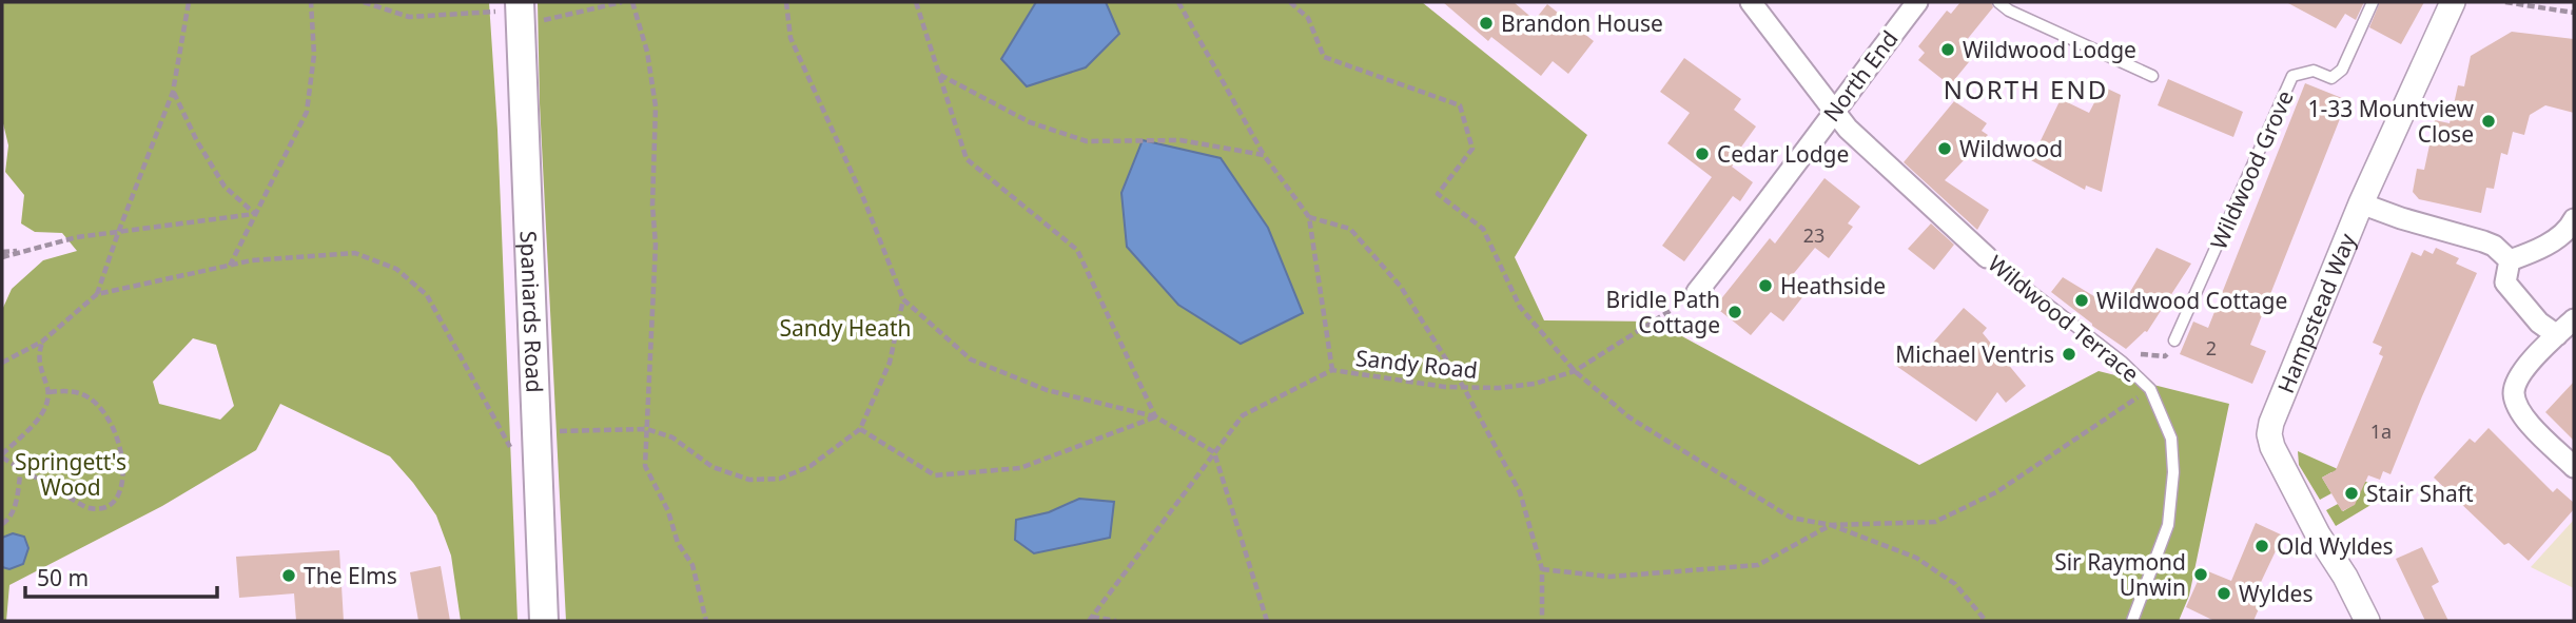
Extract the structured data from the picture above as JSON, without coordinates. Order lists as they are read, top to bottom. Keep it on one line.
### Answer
{"streets":{"main road":["Spaniards Road"],"street":["North End","Hampstead Way","Wildwood Terrace"],"lane":["Wildwood Grove"],"path":["Sandy Road"]},"crossings":[["North End","Wildwood Terrace"],["North End","Sandy Road"]],"districts":["NORTH END"],"parks":["Sandy Heath","Springett's Wood"],"places":["Brandon House","Wildwood Lodge","1-33 Mountview Close","Wildwood","Cedar Lodge","Heathside","Wildwood Cottage","Bridle Path Cottage","Michael Ventris","Stair Shaft","Old Wyldes","Sir Raymond Unwin","The Elms","Wyldes"],"house_numbers":["23","2","1a"],"scale_bar":"50 m"}
